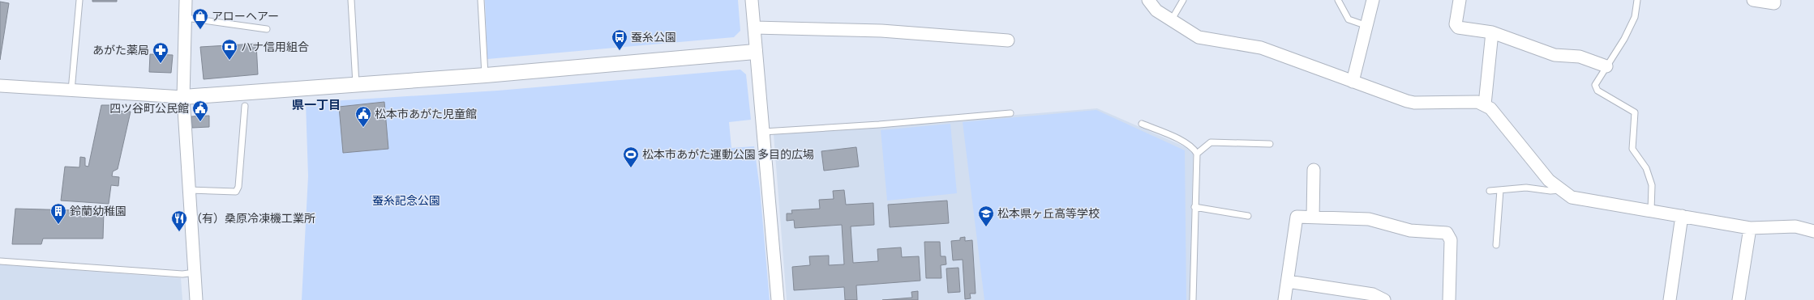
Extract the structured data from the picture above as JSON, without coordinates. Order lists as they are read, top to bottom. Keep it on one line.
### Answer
{"districts":["県一丁目"],"parks":["蚕糸記念公園"],"places":{"shop":["アローヘアー"],"bus stop":["蚕糸公園"],"bank":["ハナ信用組合"],"pharmacy":["あがた薬局"],"public building":["四ツ谷町公民館","松本市あがた児童館"],"sports":["松本市あがた運動公園 多目的広場"],"building":["鈴蘭幼稚園"],"school or university":["松本県ヶ丘高等学校"],"restaurant":["（有）桑原冷凍機工業所"]}}
